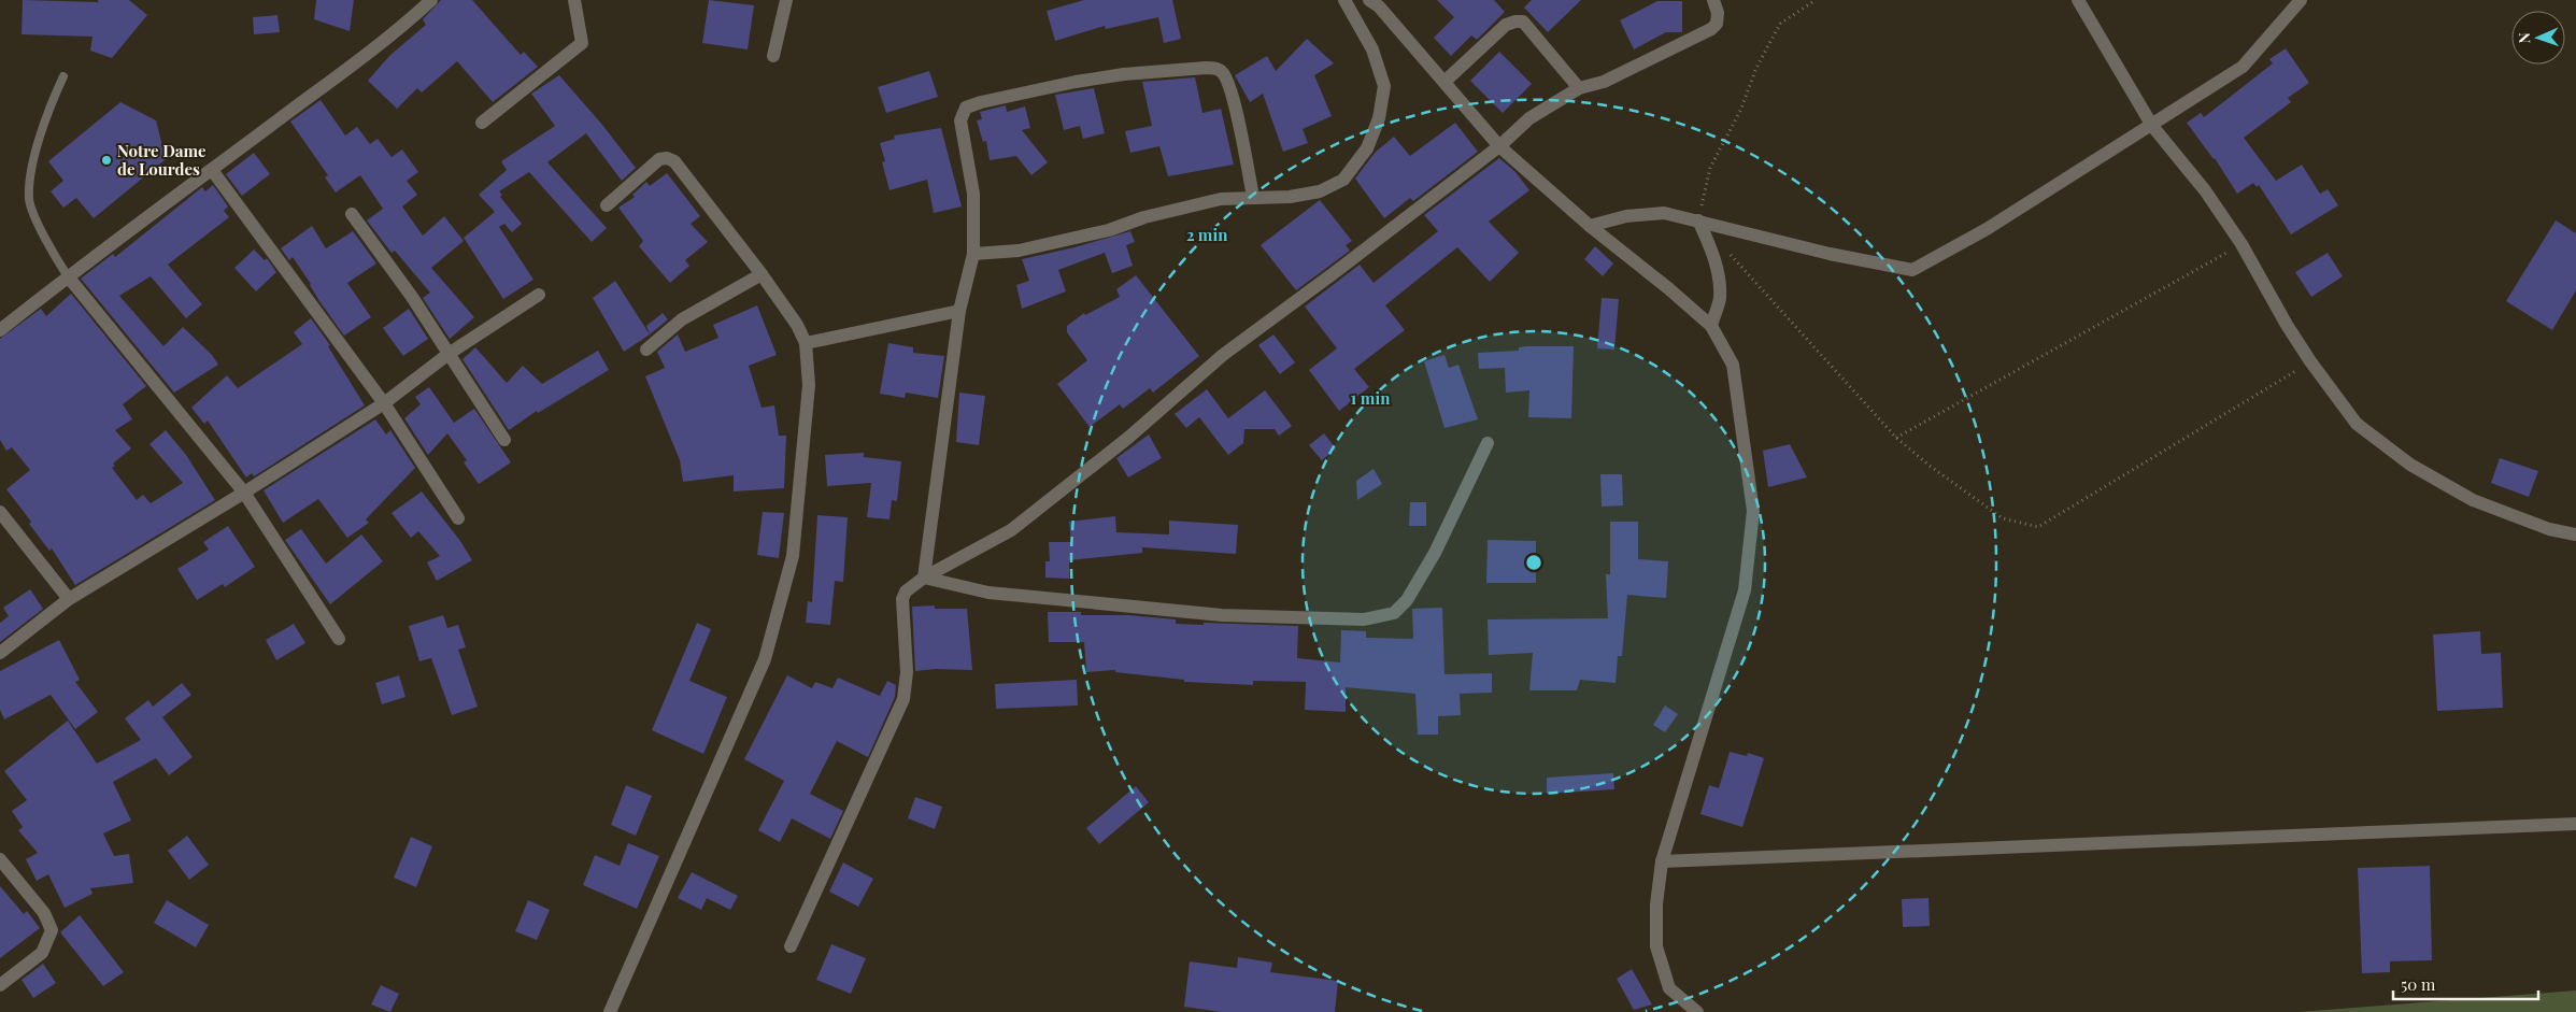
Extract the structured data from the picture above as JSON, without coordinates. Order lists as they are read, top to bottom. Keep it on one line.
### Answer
{"places":["Notre Dame de Lourdes"],"scale_bar":"50 m","north":"left","rings":["2 min","1 min"]}
